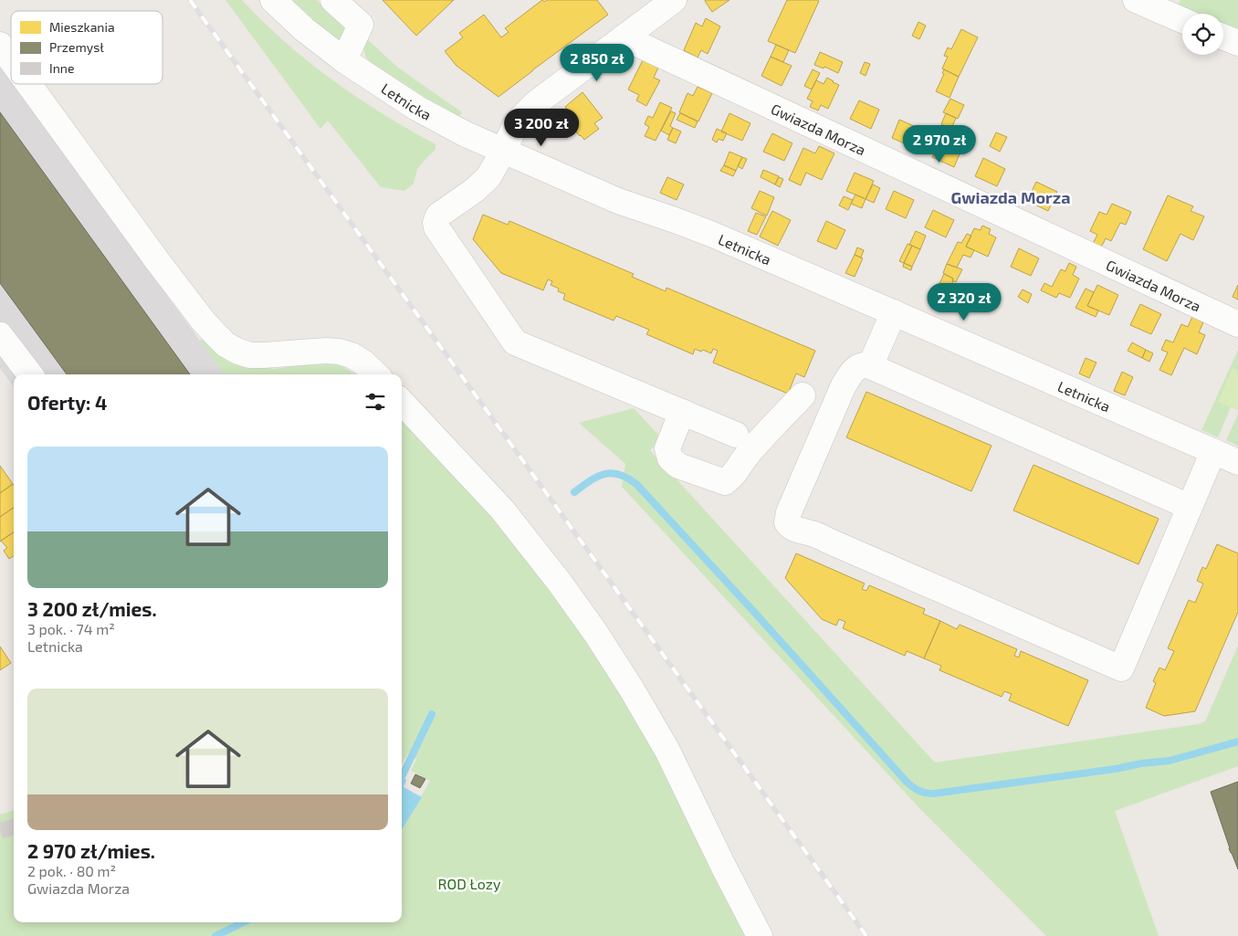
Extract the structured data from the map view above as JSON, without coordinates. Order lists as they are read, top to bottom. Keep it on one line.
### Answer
{"streets":{"street":["Letnicka","Gwiazda Morza"]},"districts":["Gwiazda Morza"],"parks":["ROD Łozy"],"legend":["Mieszkania","Przemysł","Inne"],"page":{"price":["2 850 zł","3 200 zł","2 970 zł","2 320 zł"],"heading":"Oferty: 4","list":[{"name":"3 200 zł/mies.","note":"3 pok. · 74 m² · Letnicka"},{"name":"2 970 zł/mies.","note":"2 pok. · 80 m² · Gwiazda Morza"}]}}
